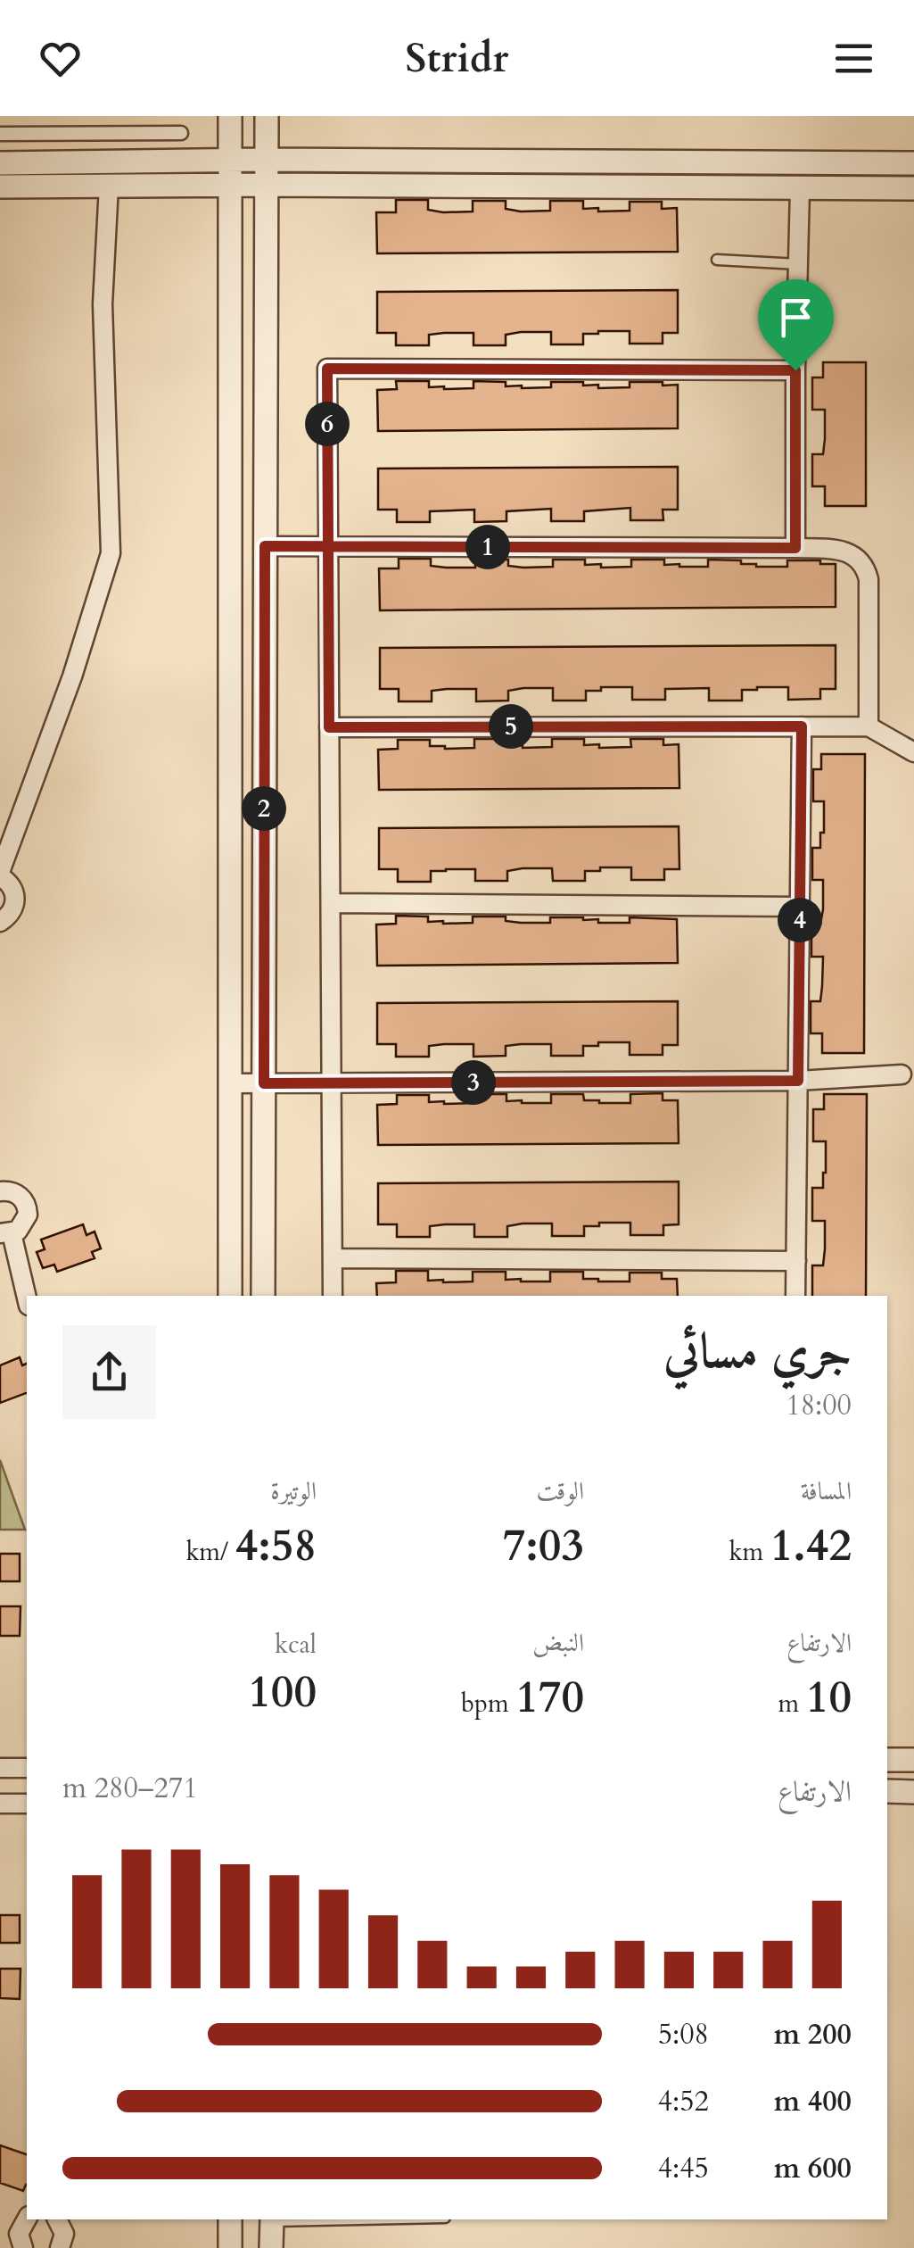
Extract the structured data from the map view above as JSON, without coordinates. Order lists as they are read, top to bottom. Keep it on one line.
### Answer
{"page":{"header":"Stridr","pins":["6","1","5","2","4","3"],"heading":["جري مسائي","18:00"],"stats":[["المسافة","1.42 km"],["الوقت","7:03"],["الوتيرة","4:58 /km"],["الارتفاع","10 m"],["النبض","170 bpm"],["kcal","100"]],"chart":["الارتفاع","271–280 m"],"list":[{"name":"200 m","note":"5:08"},{"name":"400 m","note":"4:52"},{"name":"600 m","note":"4:45"}]}}
